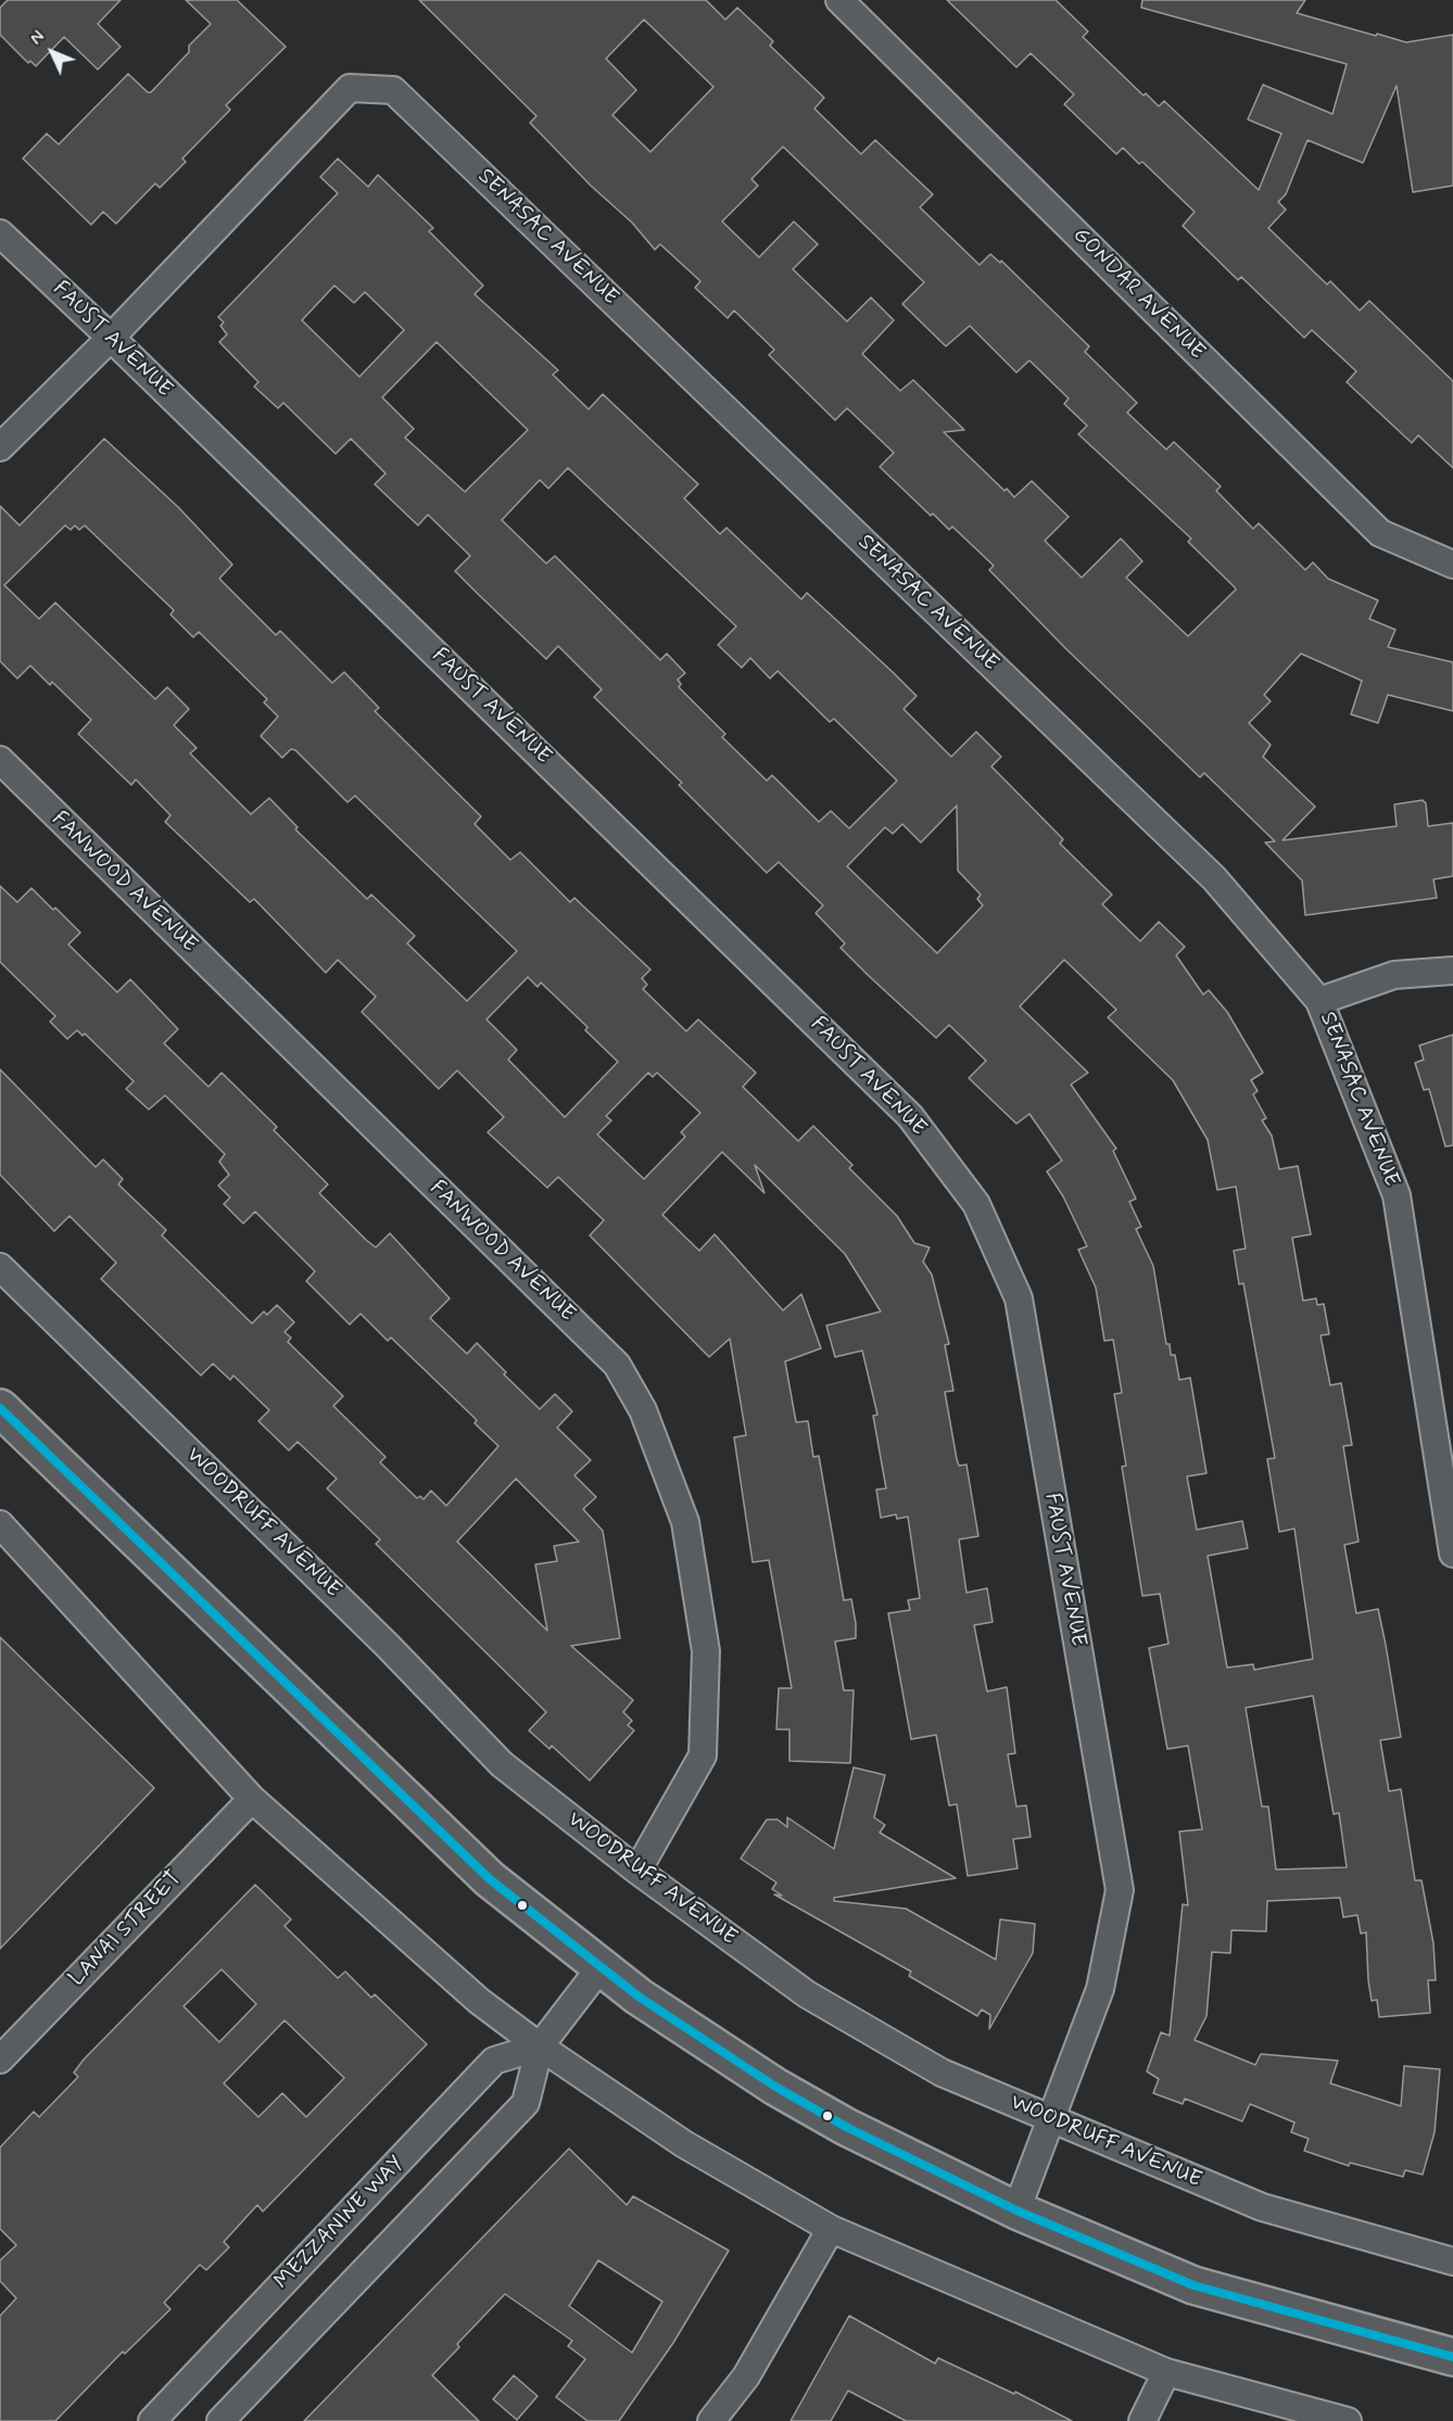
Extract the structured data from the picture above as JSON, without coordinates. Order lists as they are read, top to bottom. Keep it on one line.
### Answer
{"streets":{"street":["SENASAC AVENUE","GONDAR AVENUE","FAUST AVENUE","FANWOOD AVENUE","WOODRUFF AVENUE","LANAI STREET","MEZZANINE WAY"]},"crossings":[["SENASAC AVENUE","FAUST AVENUE"],["FAUST AVENUE","WOODRUFF AVENUE"],["FANWOOD AVENUE","WOODRUFF AVENUE"]],"north":"top left"}
